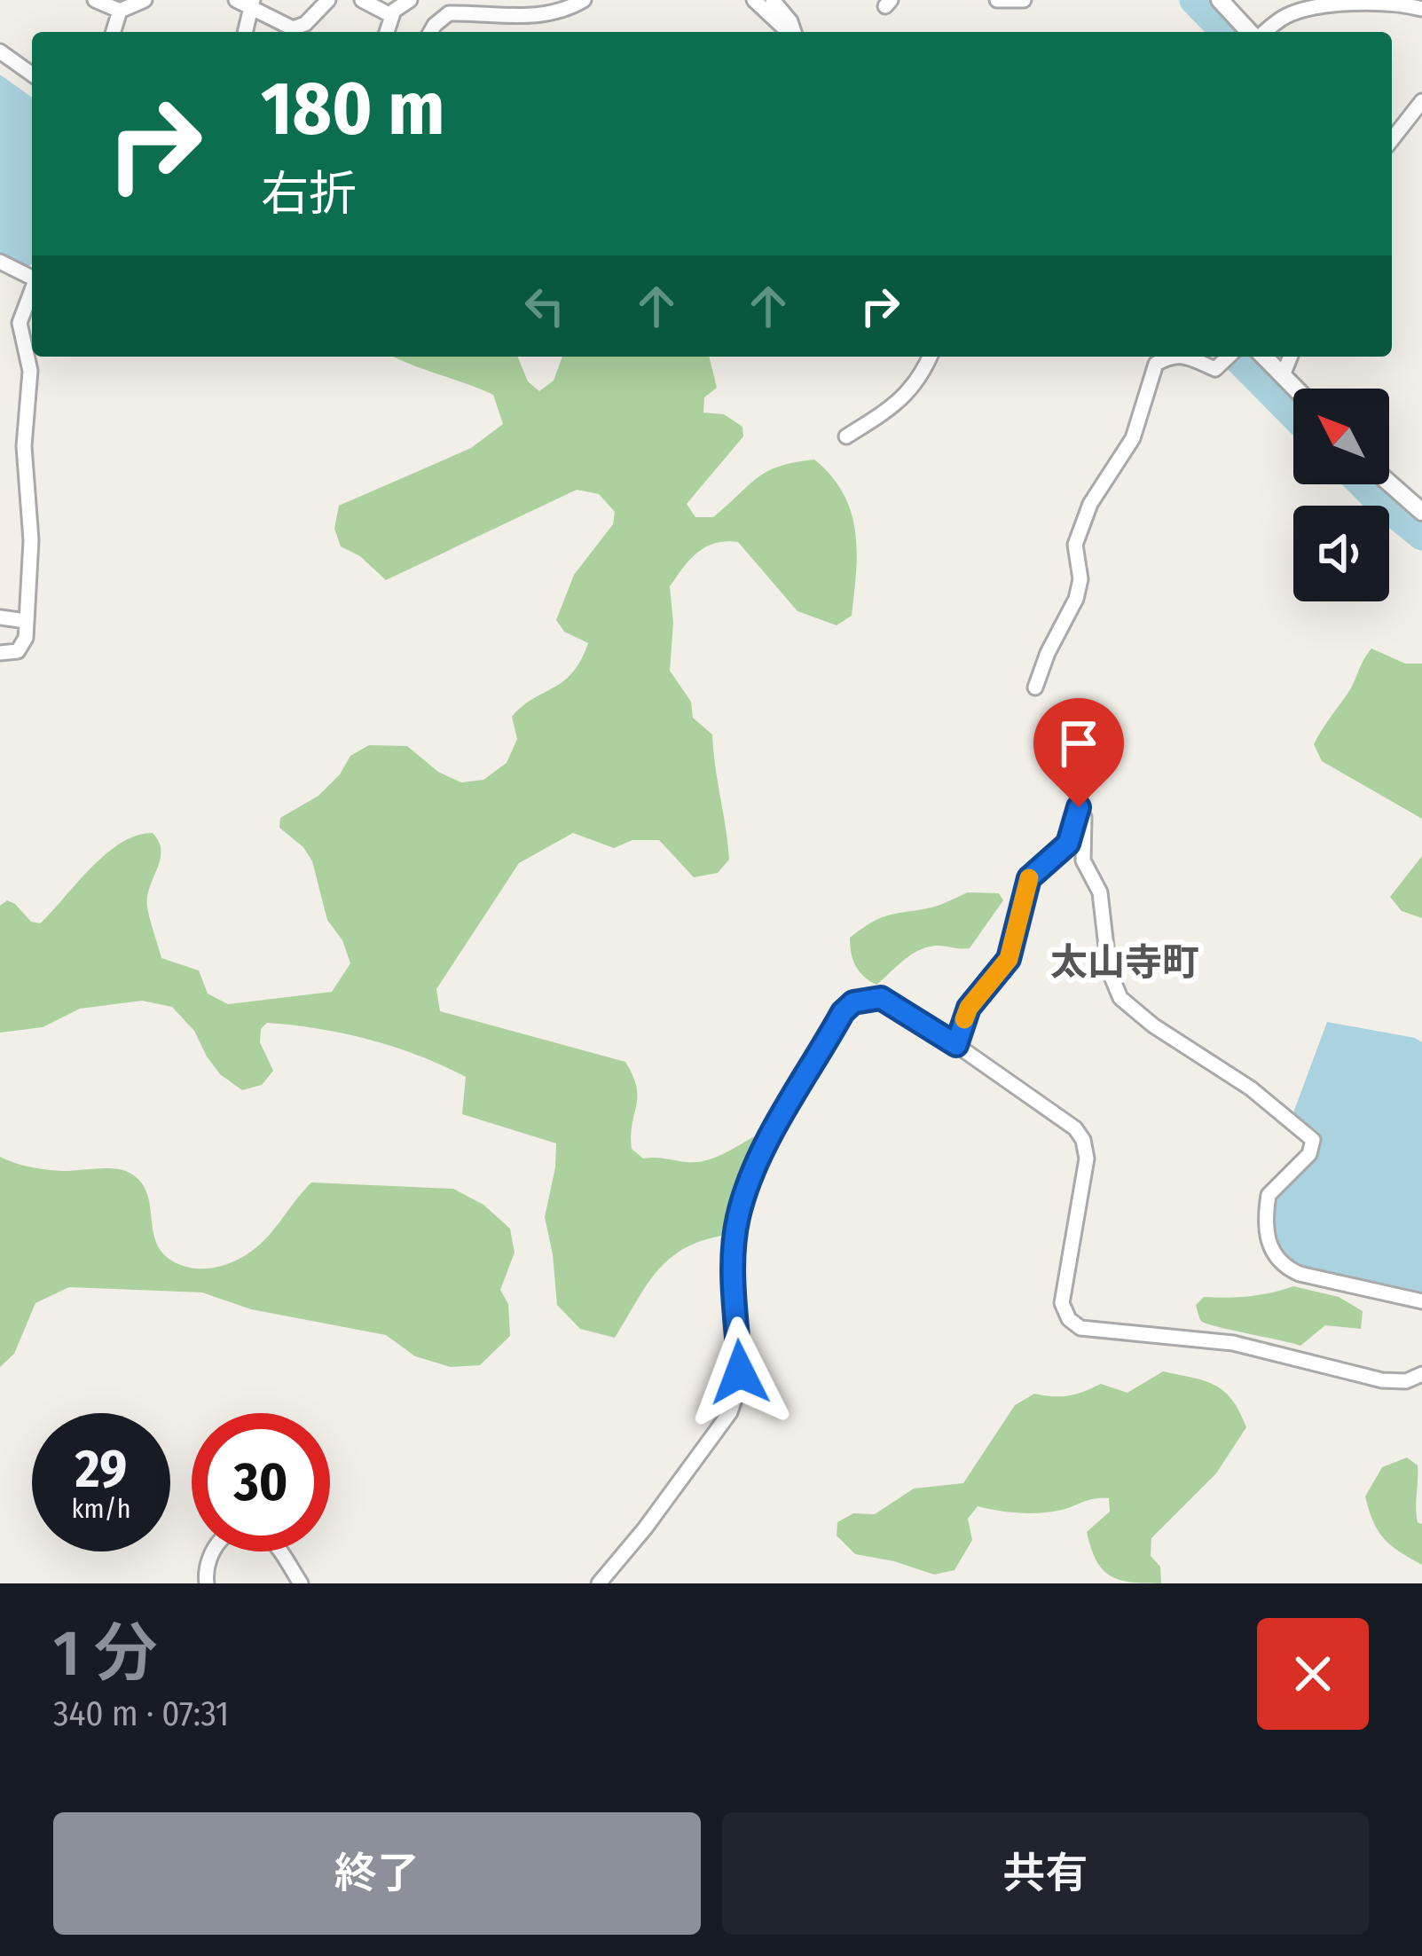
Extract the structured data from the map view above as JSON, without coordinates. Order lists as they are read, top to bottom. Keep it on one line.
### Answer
{"districts":["太山寺町"],"north":"top left","page":{"turn":["180 m","右折"],"speed":"29 km/h","limit":"30","heading":["1 分","340 m · 07:31"],"buttons":["終了","共有"]}}
